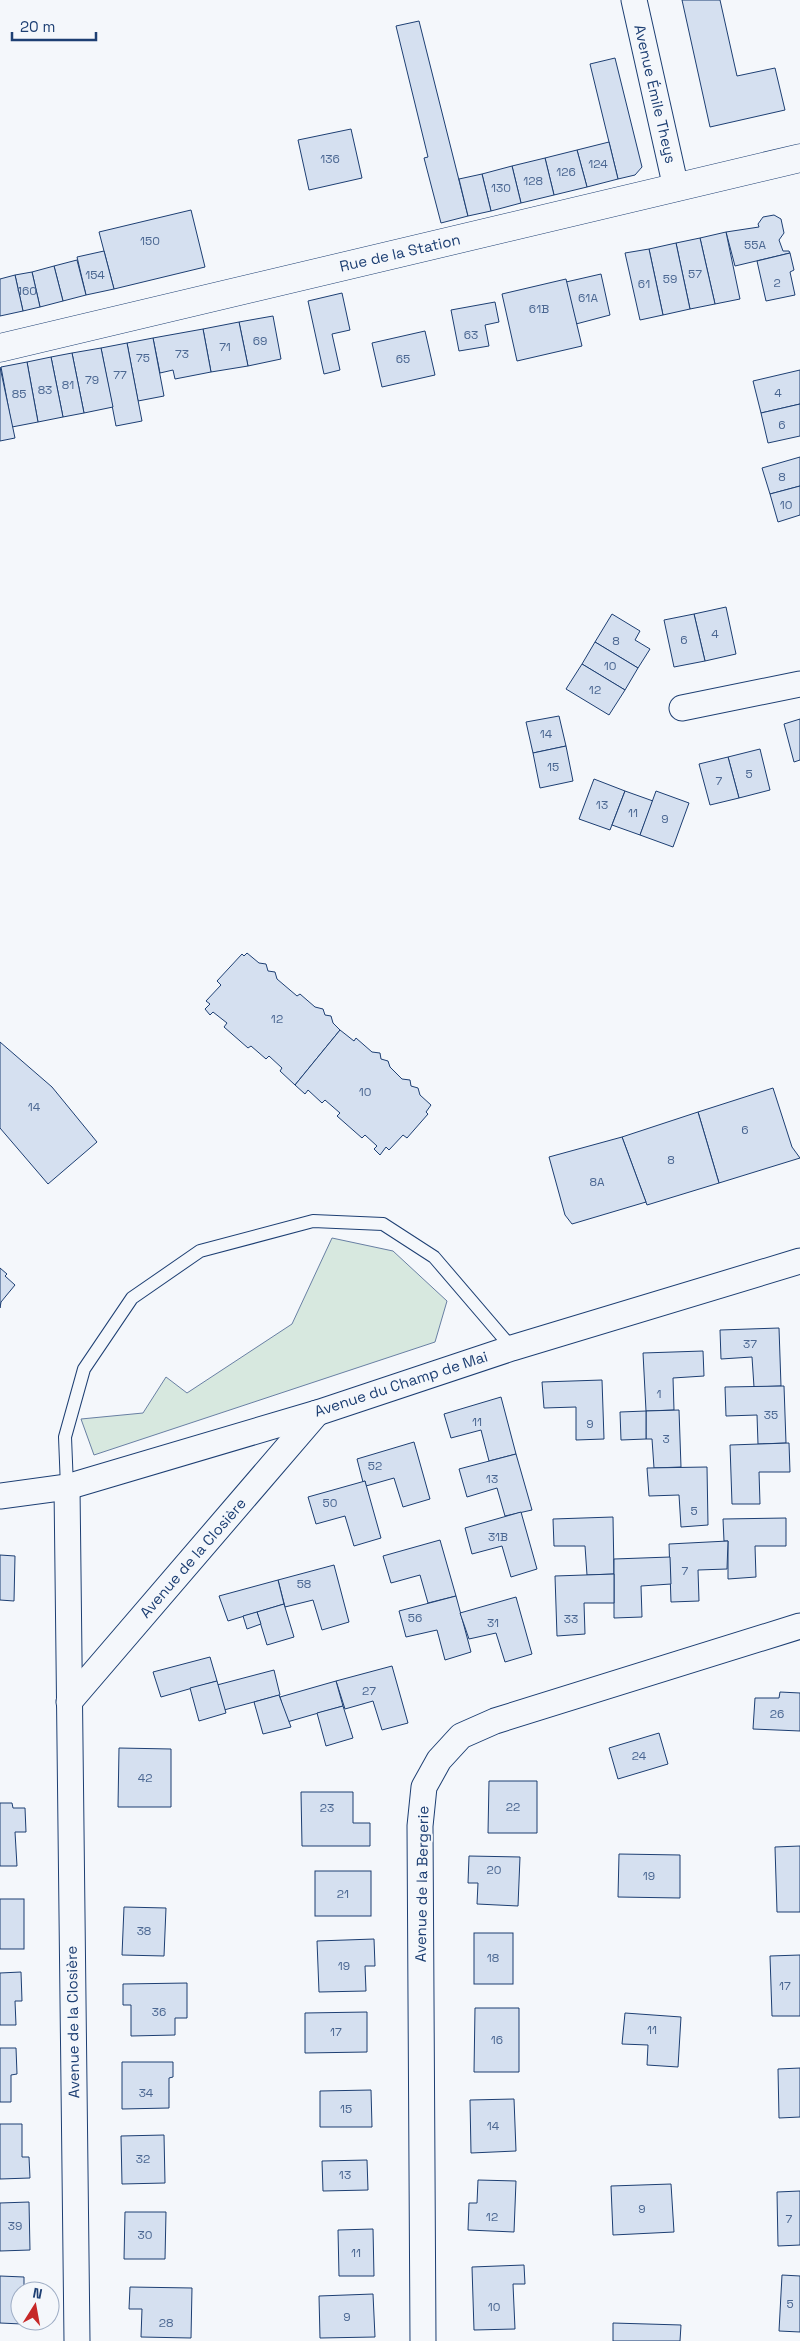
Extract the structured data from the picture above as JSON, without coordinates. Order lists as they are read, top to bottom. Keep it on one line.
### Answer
{"streets":{"street":["Avenue Émile Theys","Rue de la Station","Avenue du Champ de Mai","Avenue de la Closière","Avenue de la Bergerie"]},"crossings":[["Avenue Émile Theys","Rue de la Station"],["Avenue du Champ de Mai","Avenue de la Closière"]],"house_numbers":["136","124","126","128","130","150","55A","57","154","59","2","61","160","61A","61B","63","69","71","73","75","65","77","79","81","83","4","85","6","8","10","4","6","8","10","12","14","15","5","7","13","11","9","12","10","14","6","8","8A","37","1","35","11","9","3","52","13","50","5","31B","7","58","56","33","31","27","26","24","42","22","23","20","19","21","38","18","19","17","36","11","17","16","34","15","14","32","13","9","12","7","39","30","11","5","10","9","28"],"scale_bar":"20 m","north":"top"}
